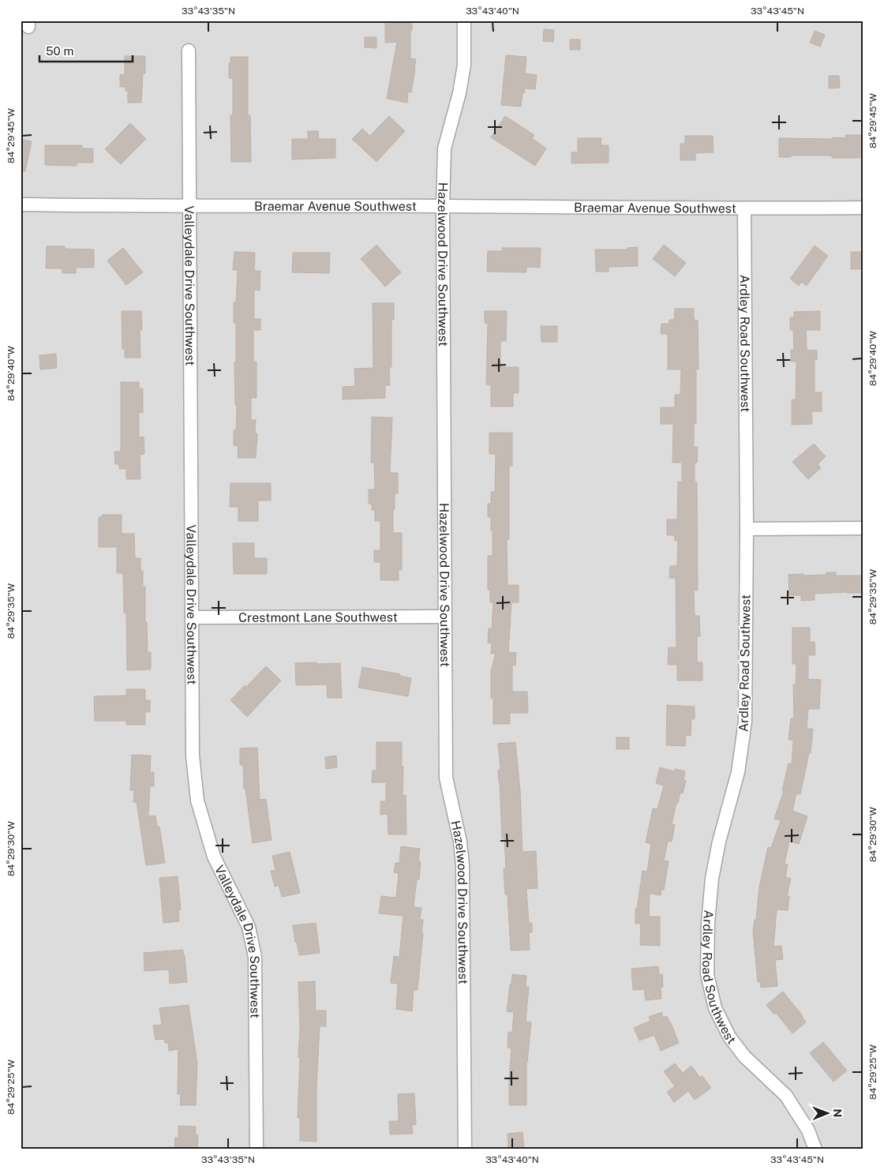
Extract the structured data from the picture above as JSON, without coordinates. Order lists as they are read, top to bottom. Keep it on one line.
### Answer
{"streets":{"street":["Braemar Avenue Southwest","Hazelwood Drive Southwest","Valleydale Drive Southwest","Ardley Road Southwest","Crestmont Lane Southwest"]},"crossings":[["Braemar Avenue Southwest","Hazelwood Drive Southwest"],["Braemar Avenue Southwest","Valleydale Drive Southwest"],["Braemar Avenue Southwest","Ardley Road Southwest"],["Hazelwood Drive Southwest","Crestmont Lane Southwest"],["Valleydale Drive Southwest","Crestmont Lane Southwest"]],"scale_bar":"50 m","north":"right","coordinates":["33°43'35\"N","33°43'40\"N","33°43'45\"N","84°29'45\"W","84°29'40\"W","84°29'35\"W","84°29'30\"W","84°29'25\"W"]}
